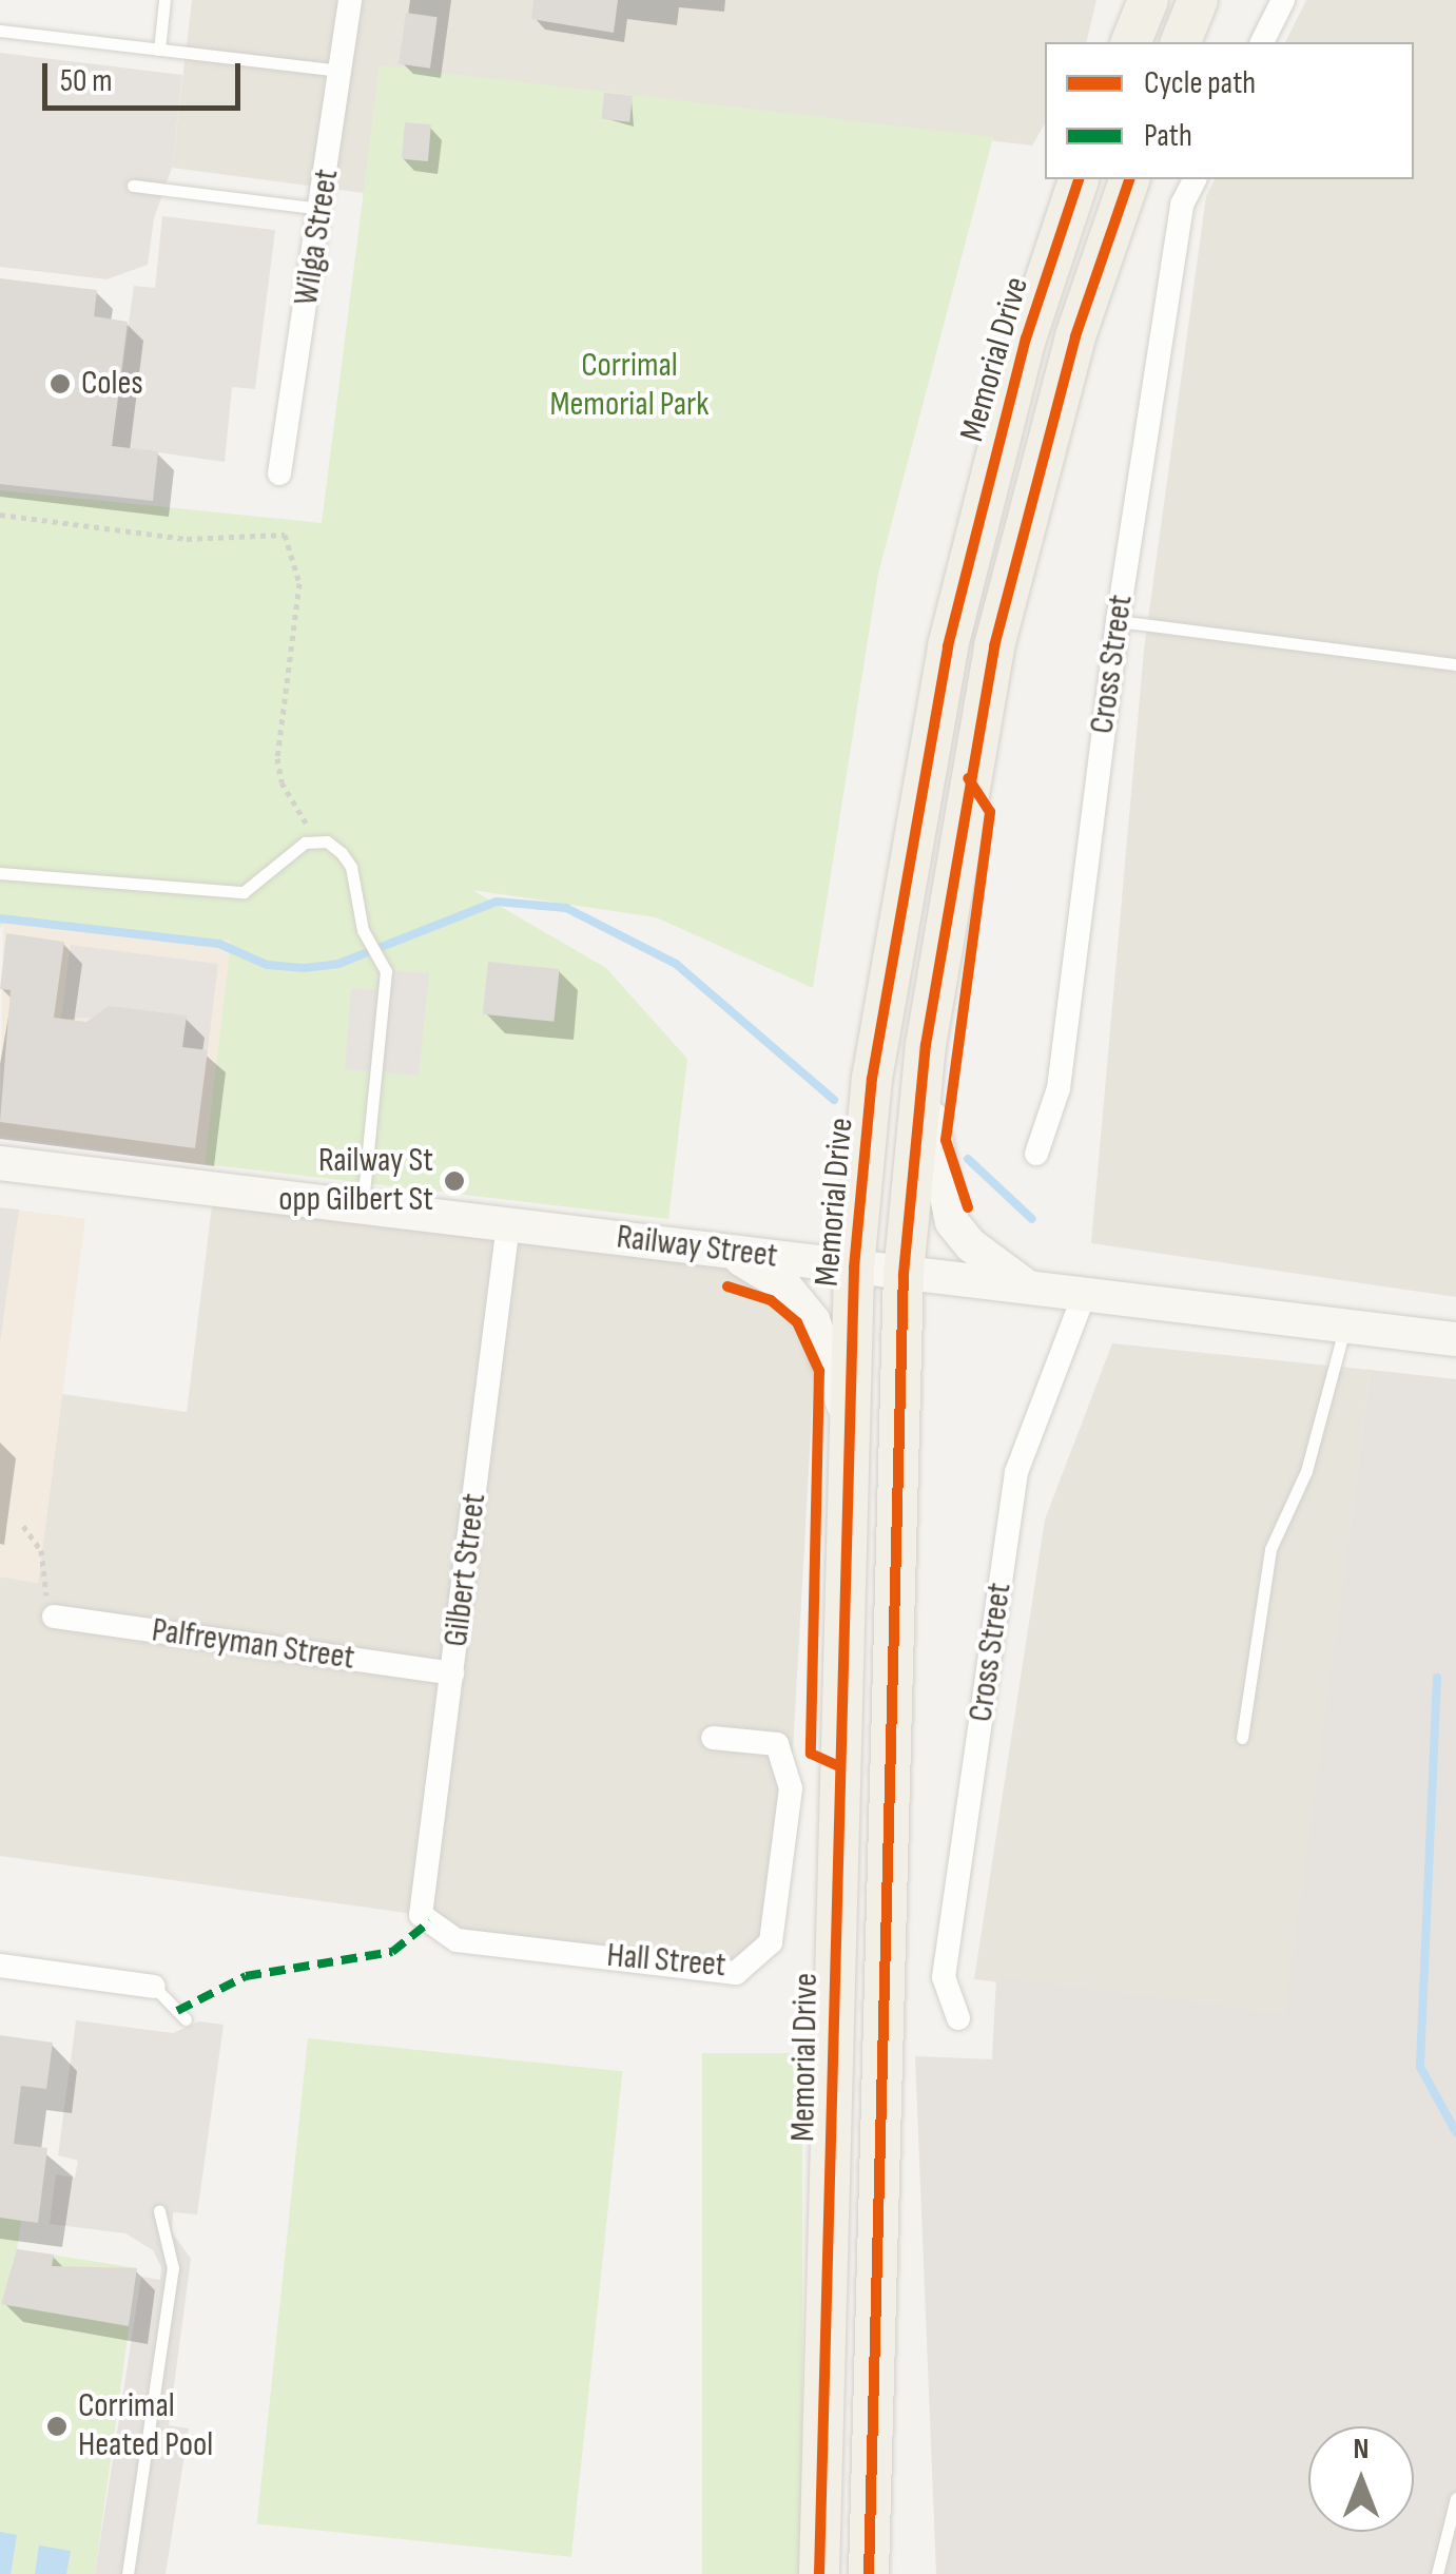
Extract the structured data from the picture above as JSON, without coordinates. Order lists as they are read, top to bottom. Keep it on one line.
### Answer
{"streets":{"main road":["Memorial Drive","Railway Street"],"street":["Wilga Street","Cross Street","Gilbert Street","Palfreyman Street","Hall Street"]},"crossings":[["Memorial Drive","Railway Street"],["Cross Street","Railway Street"],["Railway Street","Gilbert Street"],["Gilbert Street","Palfreyman Street"],["Gilbert Street","Hall Street"]],"parks":["Corrimal Memorial Park"],"places":["Coles","Railway St opp Gilbert St","Corrimal Heated Pool"],"legend":["Cycle path","Path"],"scale_bar":"50 m","north":"top"}
